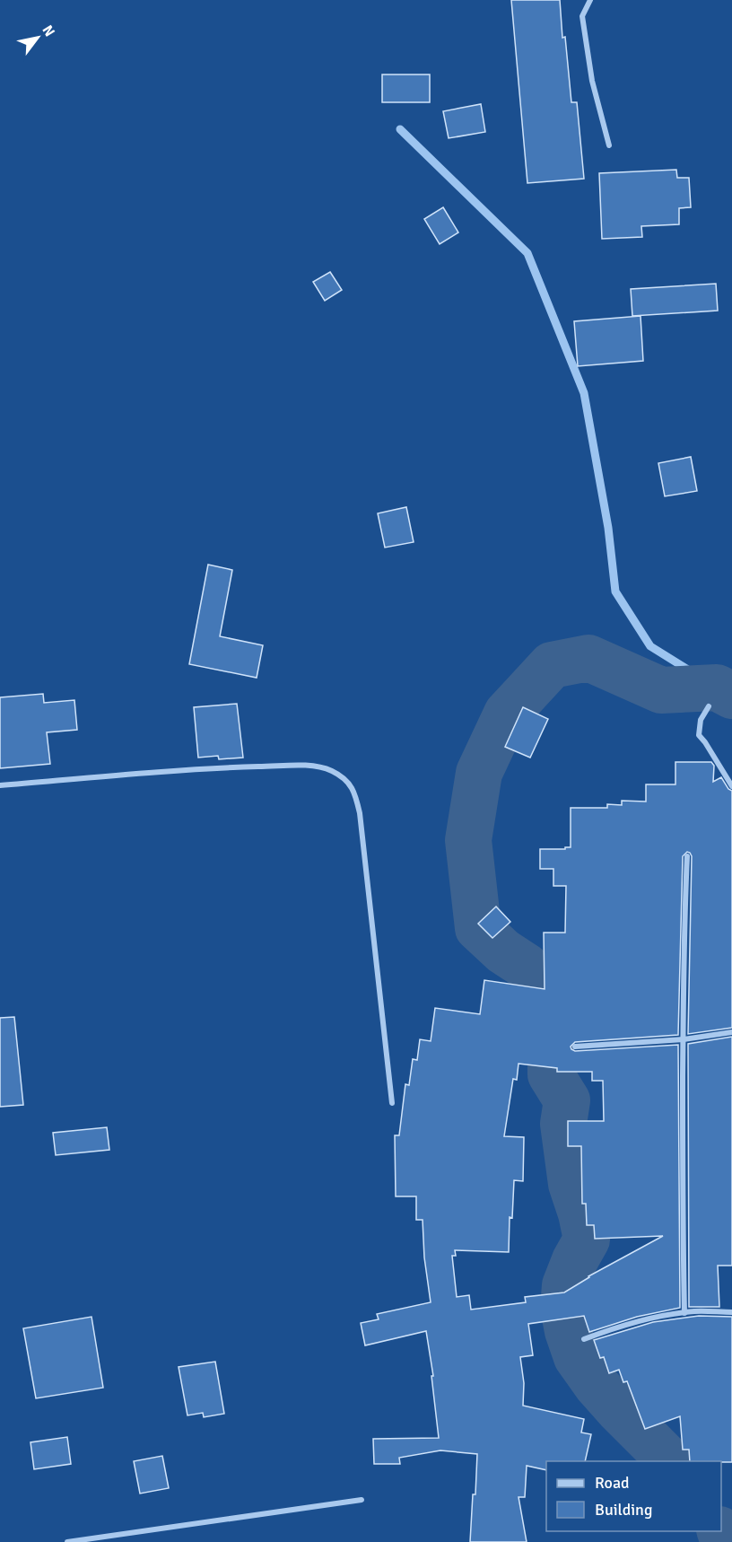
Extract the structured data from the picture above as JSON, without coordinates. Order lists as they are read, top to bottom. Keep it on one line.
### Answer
{"legend":["Road","Building"],"north":"top right"}
